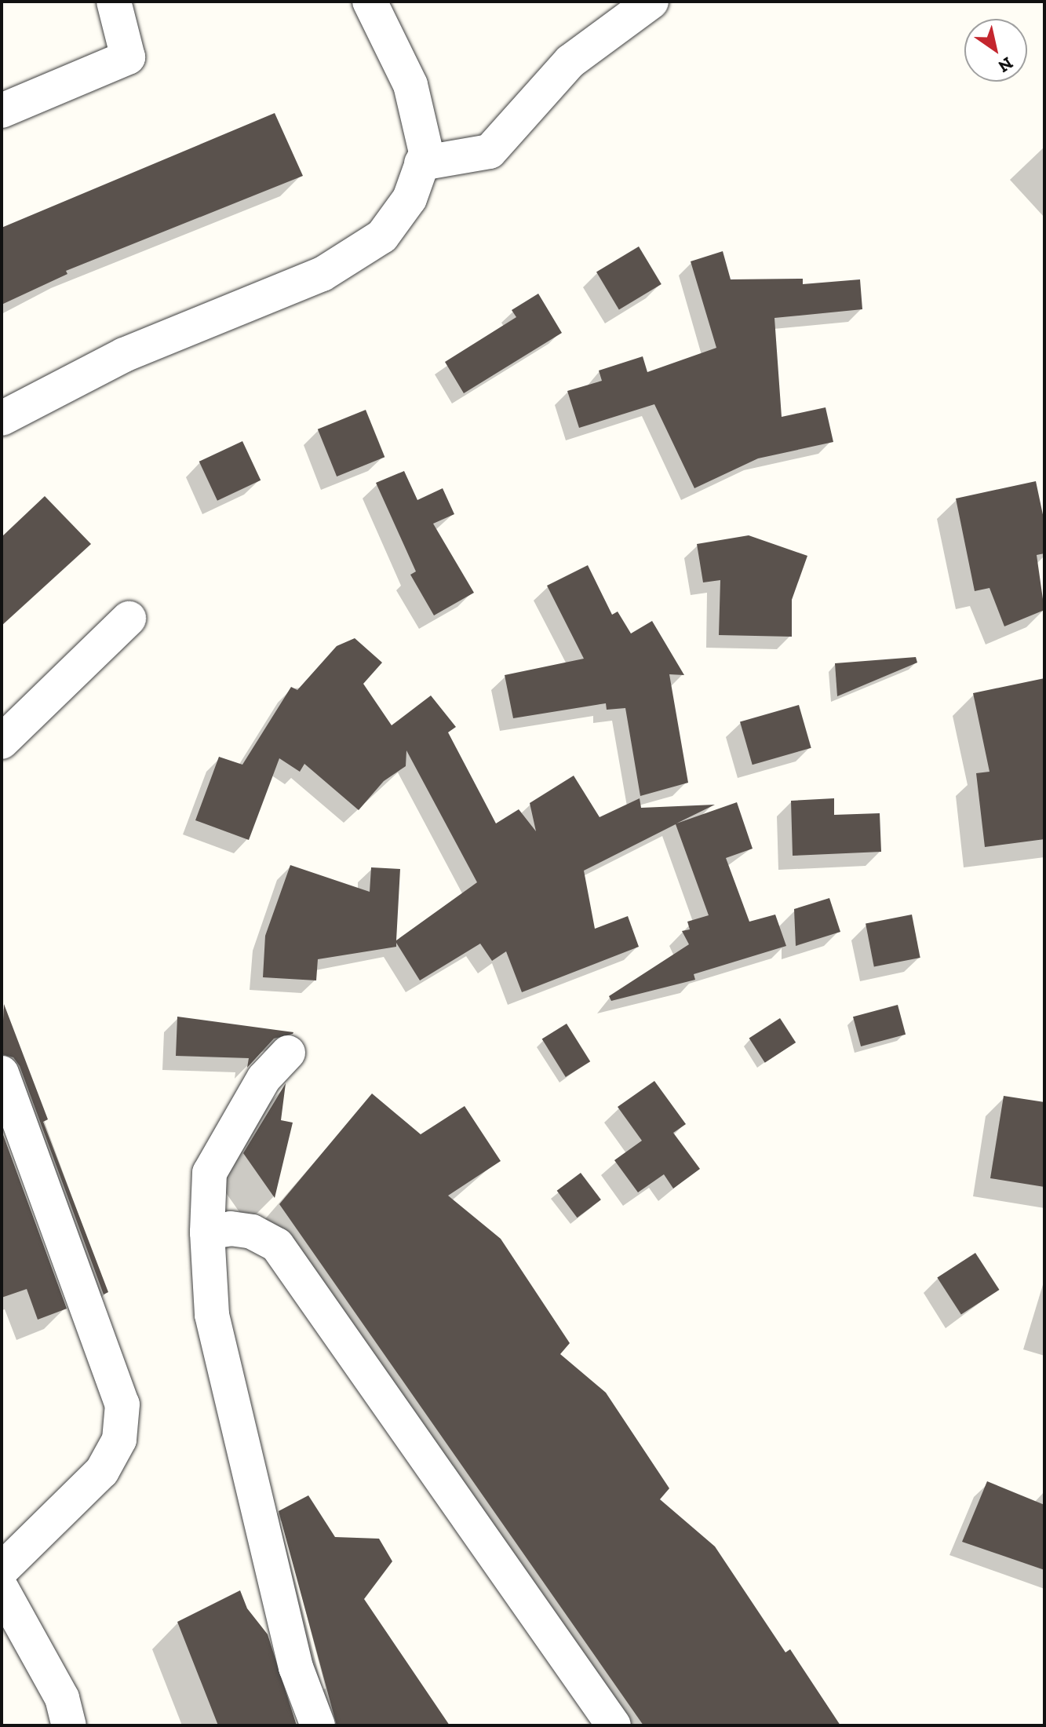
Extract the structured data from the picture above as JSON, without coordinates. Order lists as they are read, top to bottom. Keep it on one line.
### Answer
{"north":"bottom right"}
